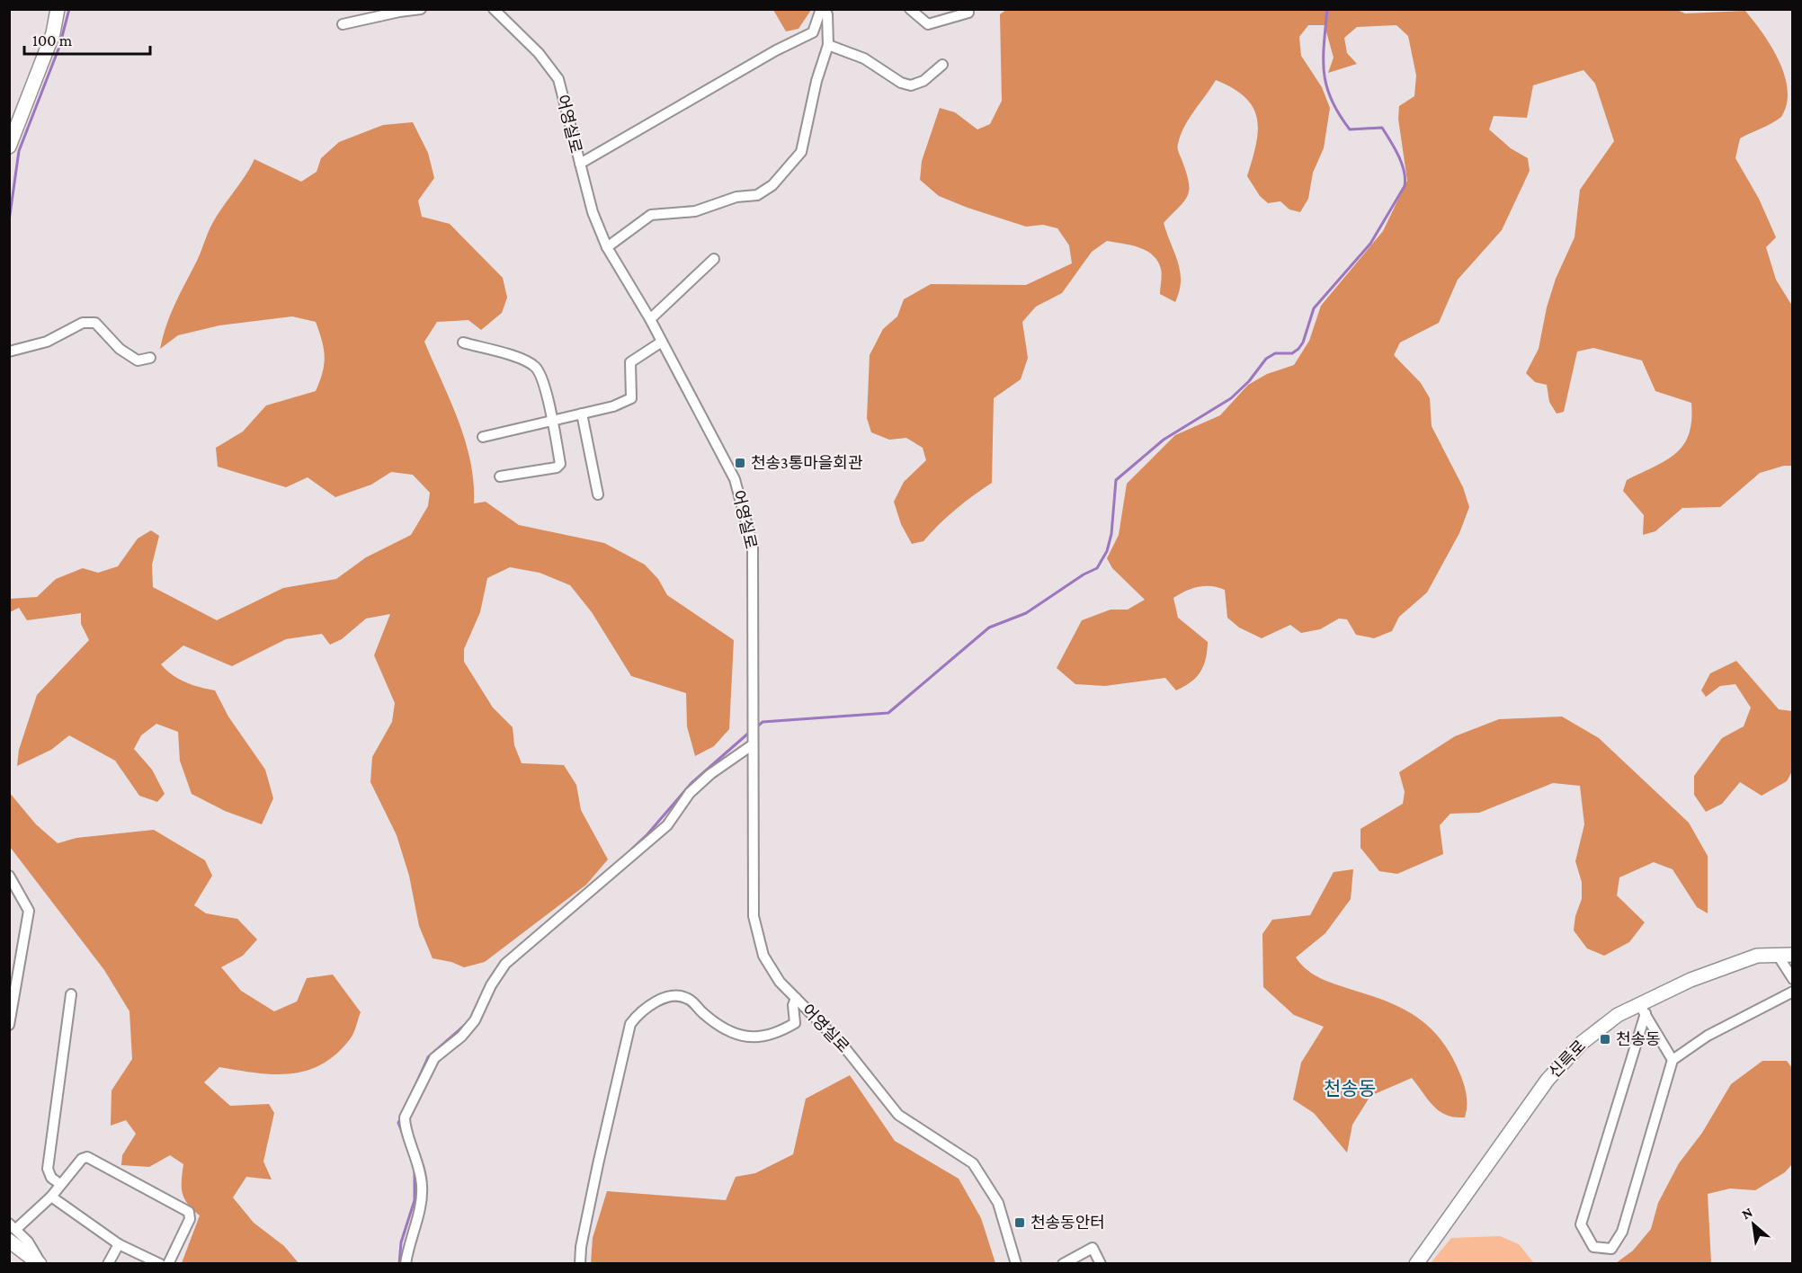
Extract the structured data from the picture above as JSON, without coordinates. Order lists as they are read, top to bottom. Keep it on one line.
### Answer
{"streets":{"main road":["신륵로"],"street":["어영실로"]},"districts":["천송동"],"places":{"transit":["천송3통마을회관","천송동","천송동안터"]},"scale_bar":"100 m","north":"top left"}
